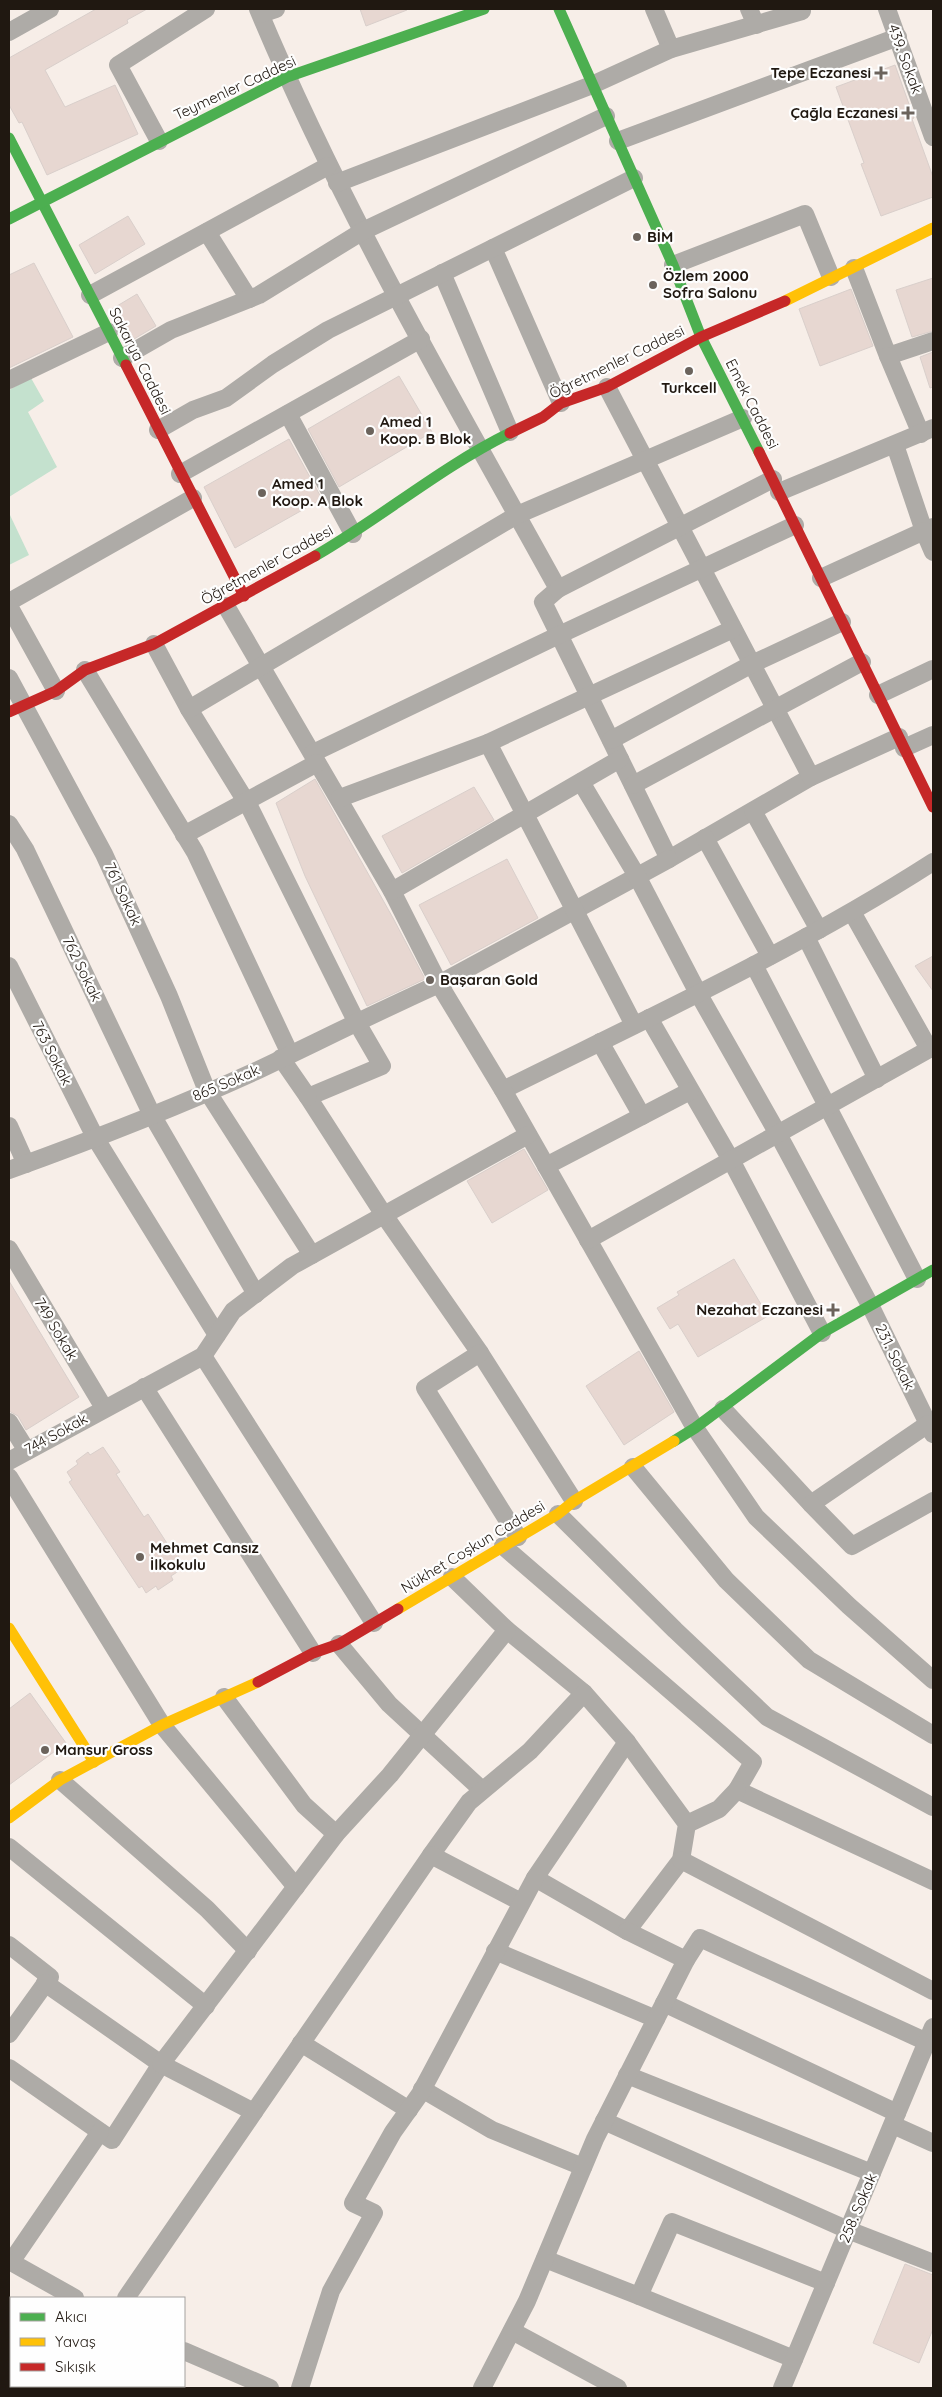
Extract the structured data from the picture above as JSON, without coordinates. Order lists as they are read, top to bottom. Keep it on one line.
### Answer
{"streets":{"street":["439. Sokak","Teymenler Caddesi","Sakarya Caddesi","Öğretmenler Caddesi","Emek Caddesi","761 Sokak","762 Sokak","763 Sokak","865 Sokak","749 Sokak","231. Sokak","744 Sokak","Nükhet Coşkun Caddesi","258. Sokak"]},"crossings":[["Teymenler Caddesi","Sakarya Caddesi"],["Sakarya Caddesi","Öğretmenler Caddesi"],["Öğretmenler Caddesi","Emek Caddesi"],["Öğretmenler Caddesi","761 Sokak"],["Emek Caddesi","865 Sokak"],["761 Sokak","865 Sokak"],["762 Sokak","865 Sokak"],["763 Sokak","865 Sokak"],["865 Sokak","231. Sokak"],["749 Sokak","744 Sokak"],["231. Sokak","Nükhet Coşkun Caddesi"]],"places":{"health":["Tepe Eczanesi","Çağla Eczanesi","Nezahat Eczanesi"],"other":["BİM","Özlem 2000 Sofra Salonu","Turkcell","Amed 1 Koop. B Blok","Amed 1 Koop. A Blok","Başaran Gold","Mehmet Cansız İlkokulu","Mansur Gross"]},"legend":["Akıcı","Yavaş","Sıkışık"]}
